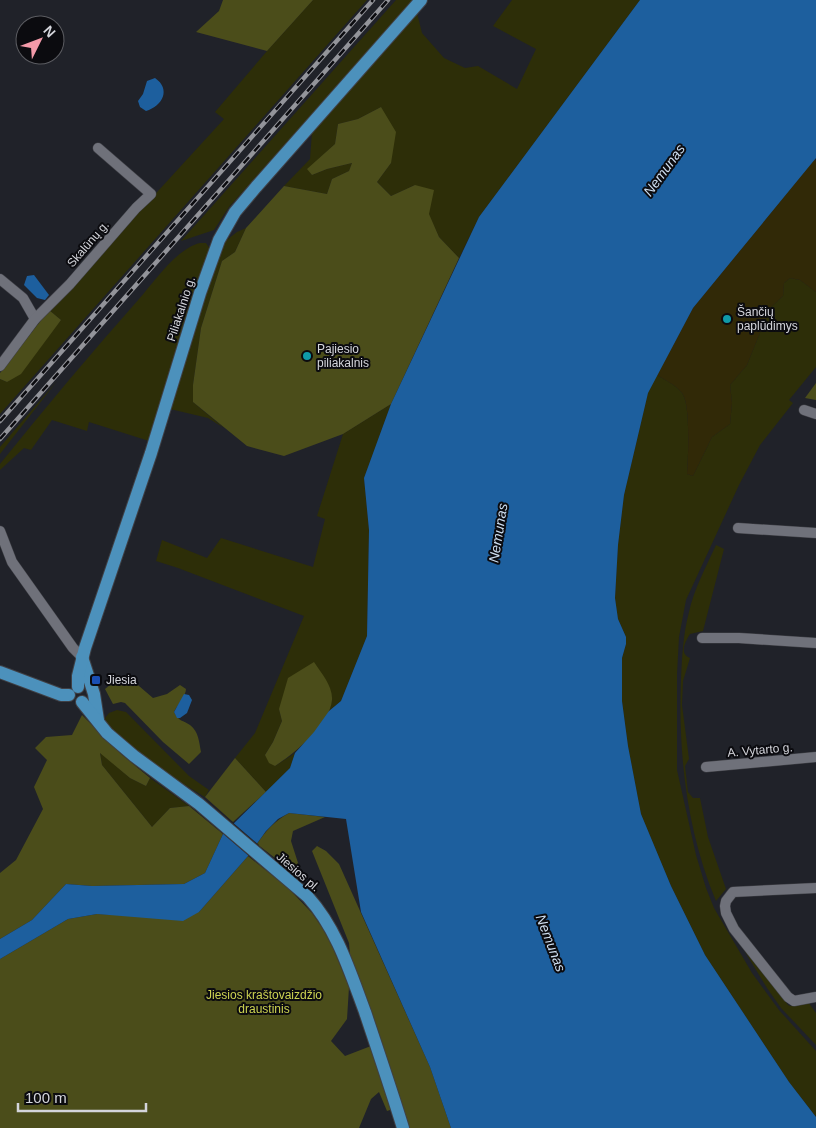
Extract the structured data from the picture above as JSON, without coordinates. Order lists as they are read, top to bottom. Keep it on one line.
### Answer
{"streets":{"main road":["Piliakalnio g.","Jiesios pl."],"street":["Skalūnų g.","A. Vytarto g."]},"crossings":[["Piliakalnio g.","Jiesios pl."]],"water":["Nemunas"],"parks":["Jiesios kraštovaizdžio draustinis"],"places":{"other":["Šančių paplūdimys","Pajiesio piliakalnis"],"transit":["Jiesia"]},"scale_bar":"100 m","north":"top right"}
